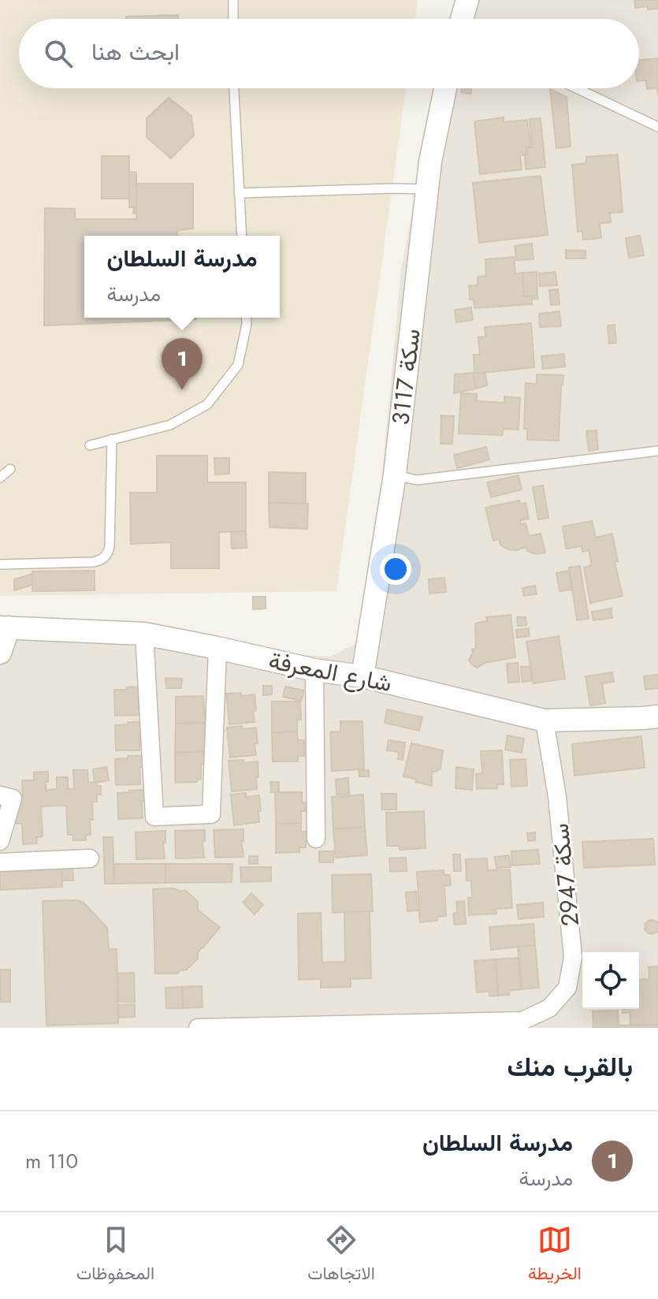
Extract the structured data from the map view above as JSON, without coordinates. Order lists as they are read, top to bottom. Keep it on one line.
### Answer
{"streets":{"street":["سكة 3117","شارع المعرفة","سكة 2947"]},"crossings":[["سكة 3117","شارع المعرفة"],["شارع المعرفة","سكة 2947"]],"page":{"search":"ابحث هنا","popup":["مدرسة السلطان","مدرسة"],"pins":"1","heading":"بالقرب منك","list":[{"mark":"1","name":"مدرسة السلطان","note":"مدرسة","value":"110 m"}],"nav":["الخريطة","الاتجاهات","المحفوظات"]}}
